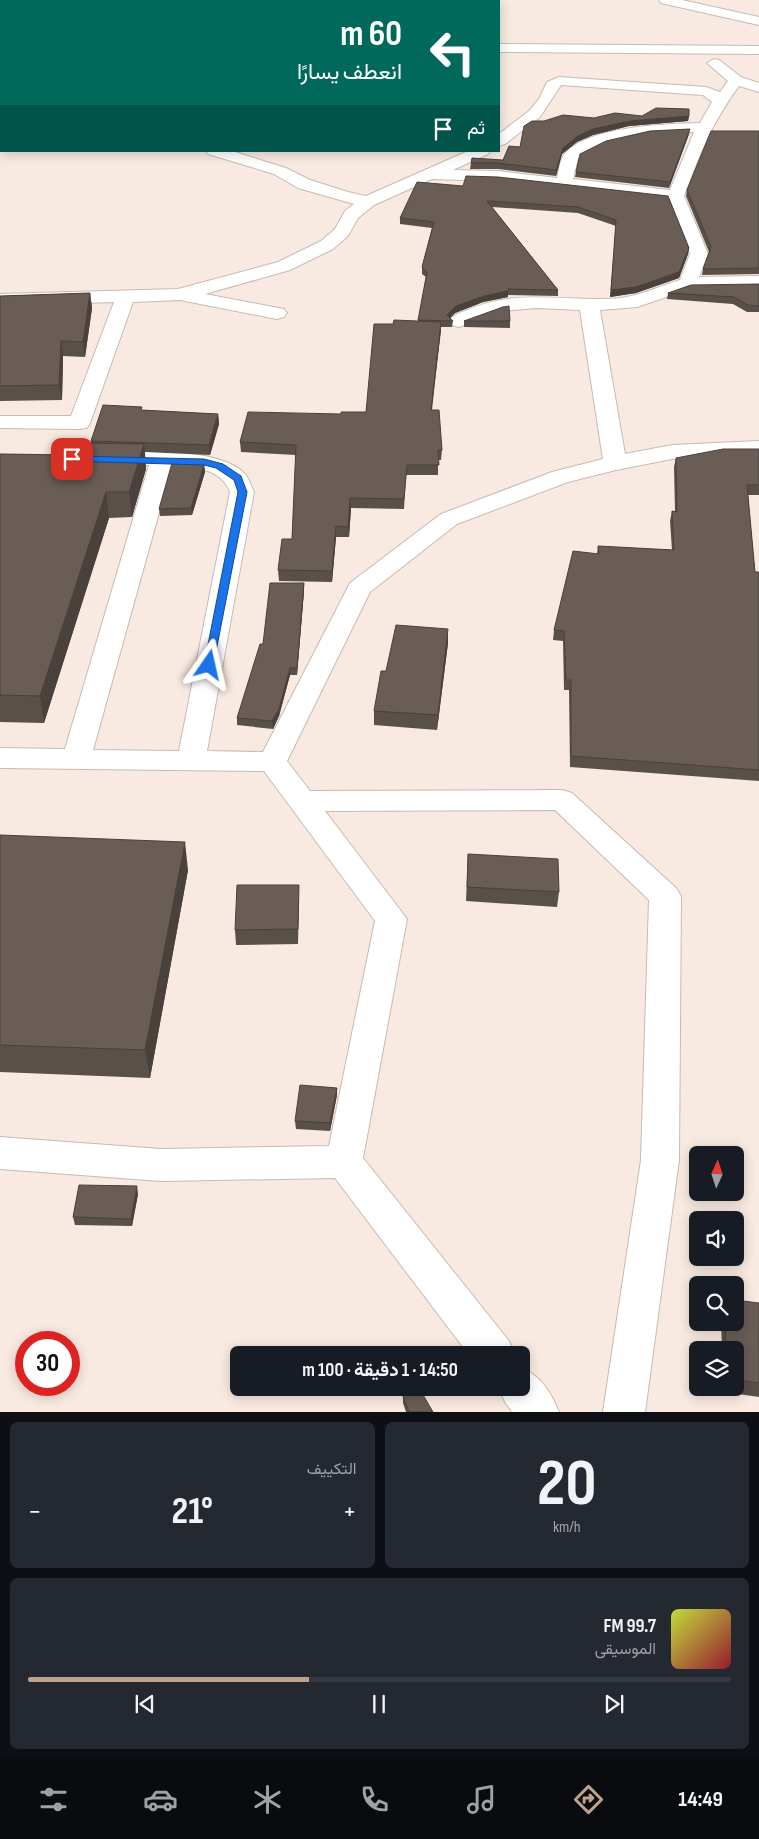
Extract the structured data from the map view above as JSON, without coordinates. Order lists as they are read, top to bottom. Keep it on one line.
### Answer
{"north":"top","page":{"turn":["60 m","انعطف يسارًا"],"then":"ثم","limit":"30","trip":"14:50 · 1 دقيقة · 100 m","tile":[["20","km/h"],"التكييف"],"heat":["−","21°","+"],"song":["99.7 FM","الموسيقى"],"tabs":"14:49"}}
